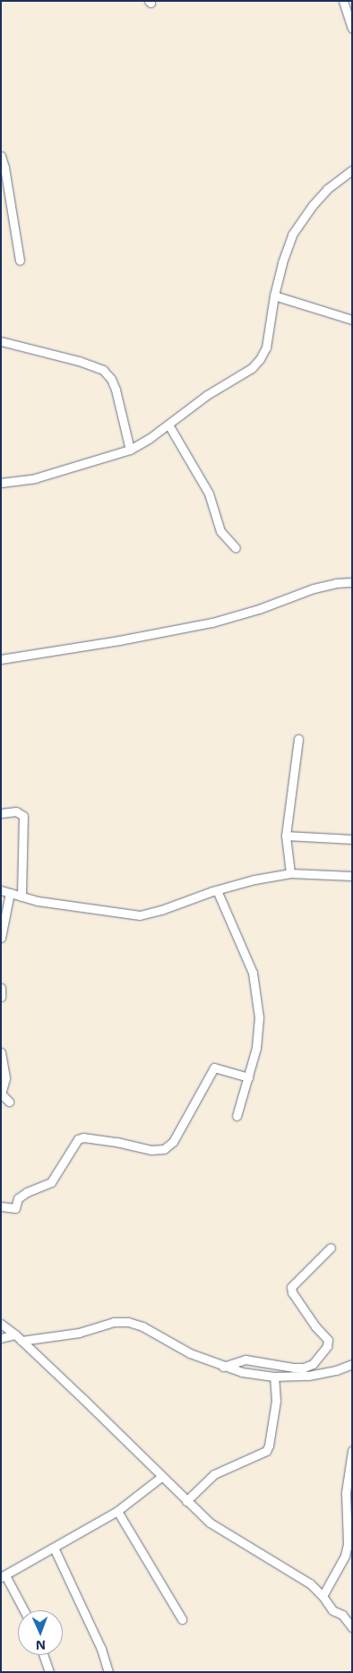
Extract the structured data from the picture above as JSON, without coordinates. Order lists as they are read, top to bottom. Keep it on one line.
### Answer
{"north":"bottom"}
